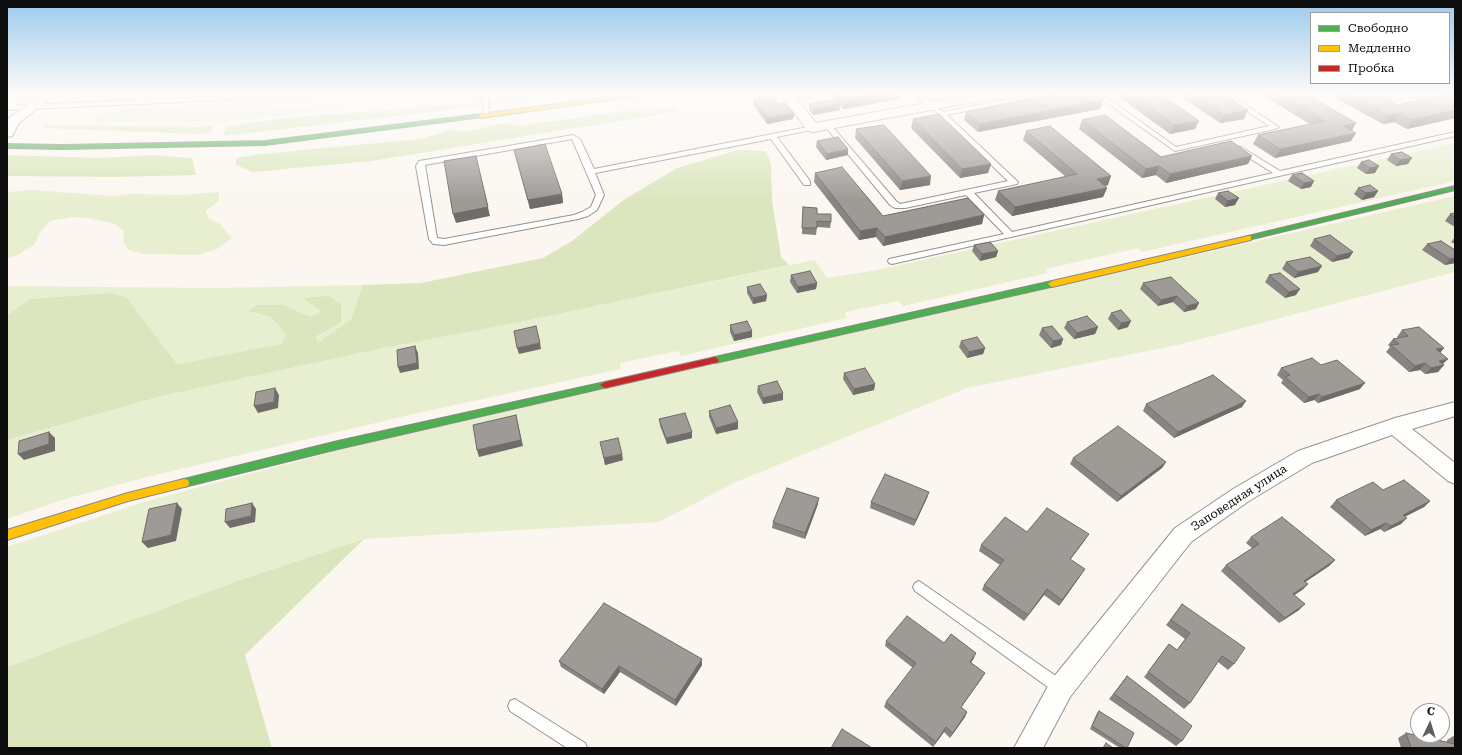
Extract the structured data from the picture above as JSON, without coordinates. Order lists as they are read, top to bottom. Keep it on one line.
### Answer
{"streets":{"street":["Заповедная улица"]},"legend":["Свободно","Медленно","Пробка"],"north":"top"}
